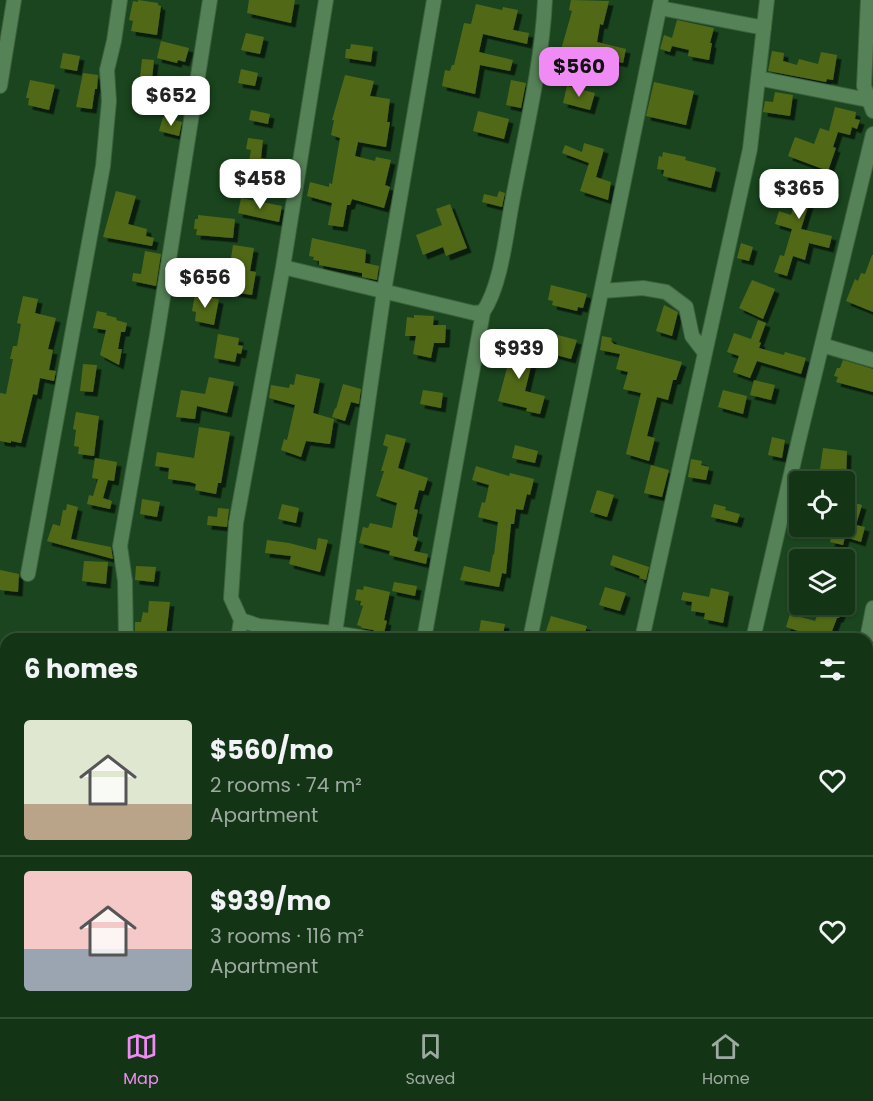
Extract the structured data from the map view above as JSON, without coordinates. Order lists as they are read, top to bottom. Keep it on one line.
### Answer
{"page":{"price":["$560","$652","$458","$365","$656","$939"],"heading":"6 homes","list":[{"name":"$560/mo","note":"2 rooms · 74 m² · Apartment"},{"name":"$939/mo","note":"3 rooms · 116 m² · Apartment"}],"tabs":["Map","Saved","Home"]}}
